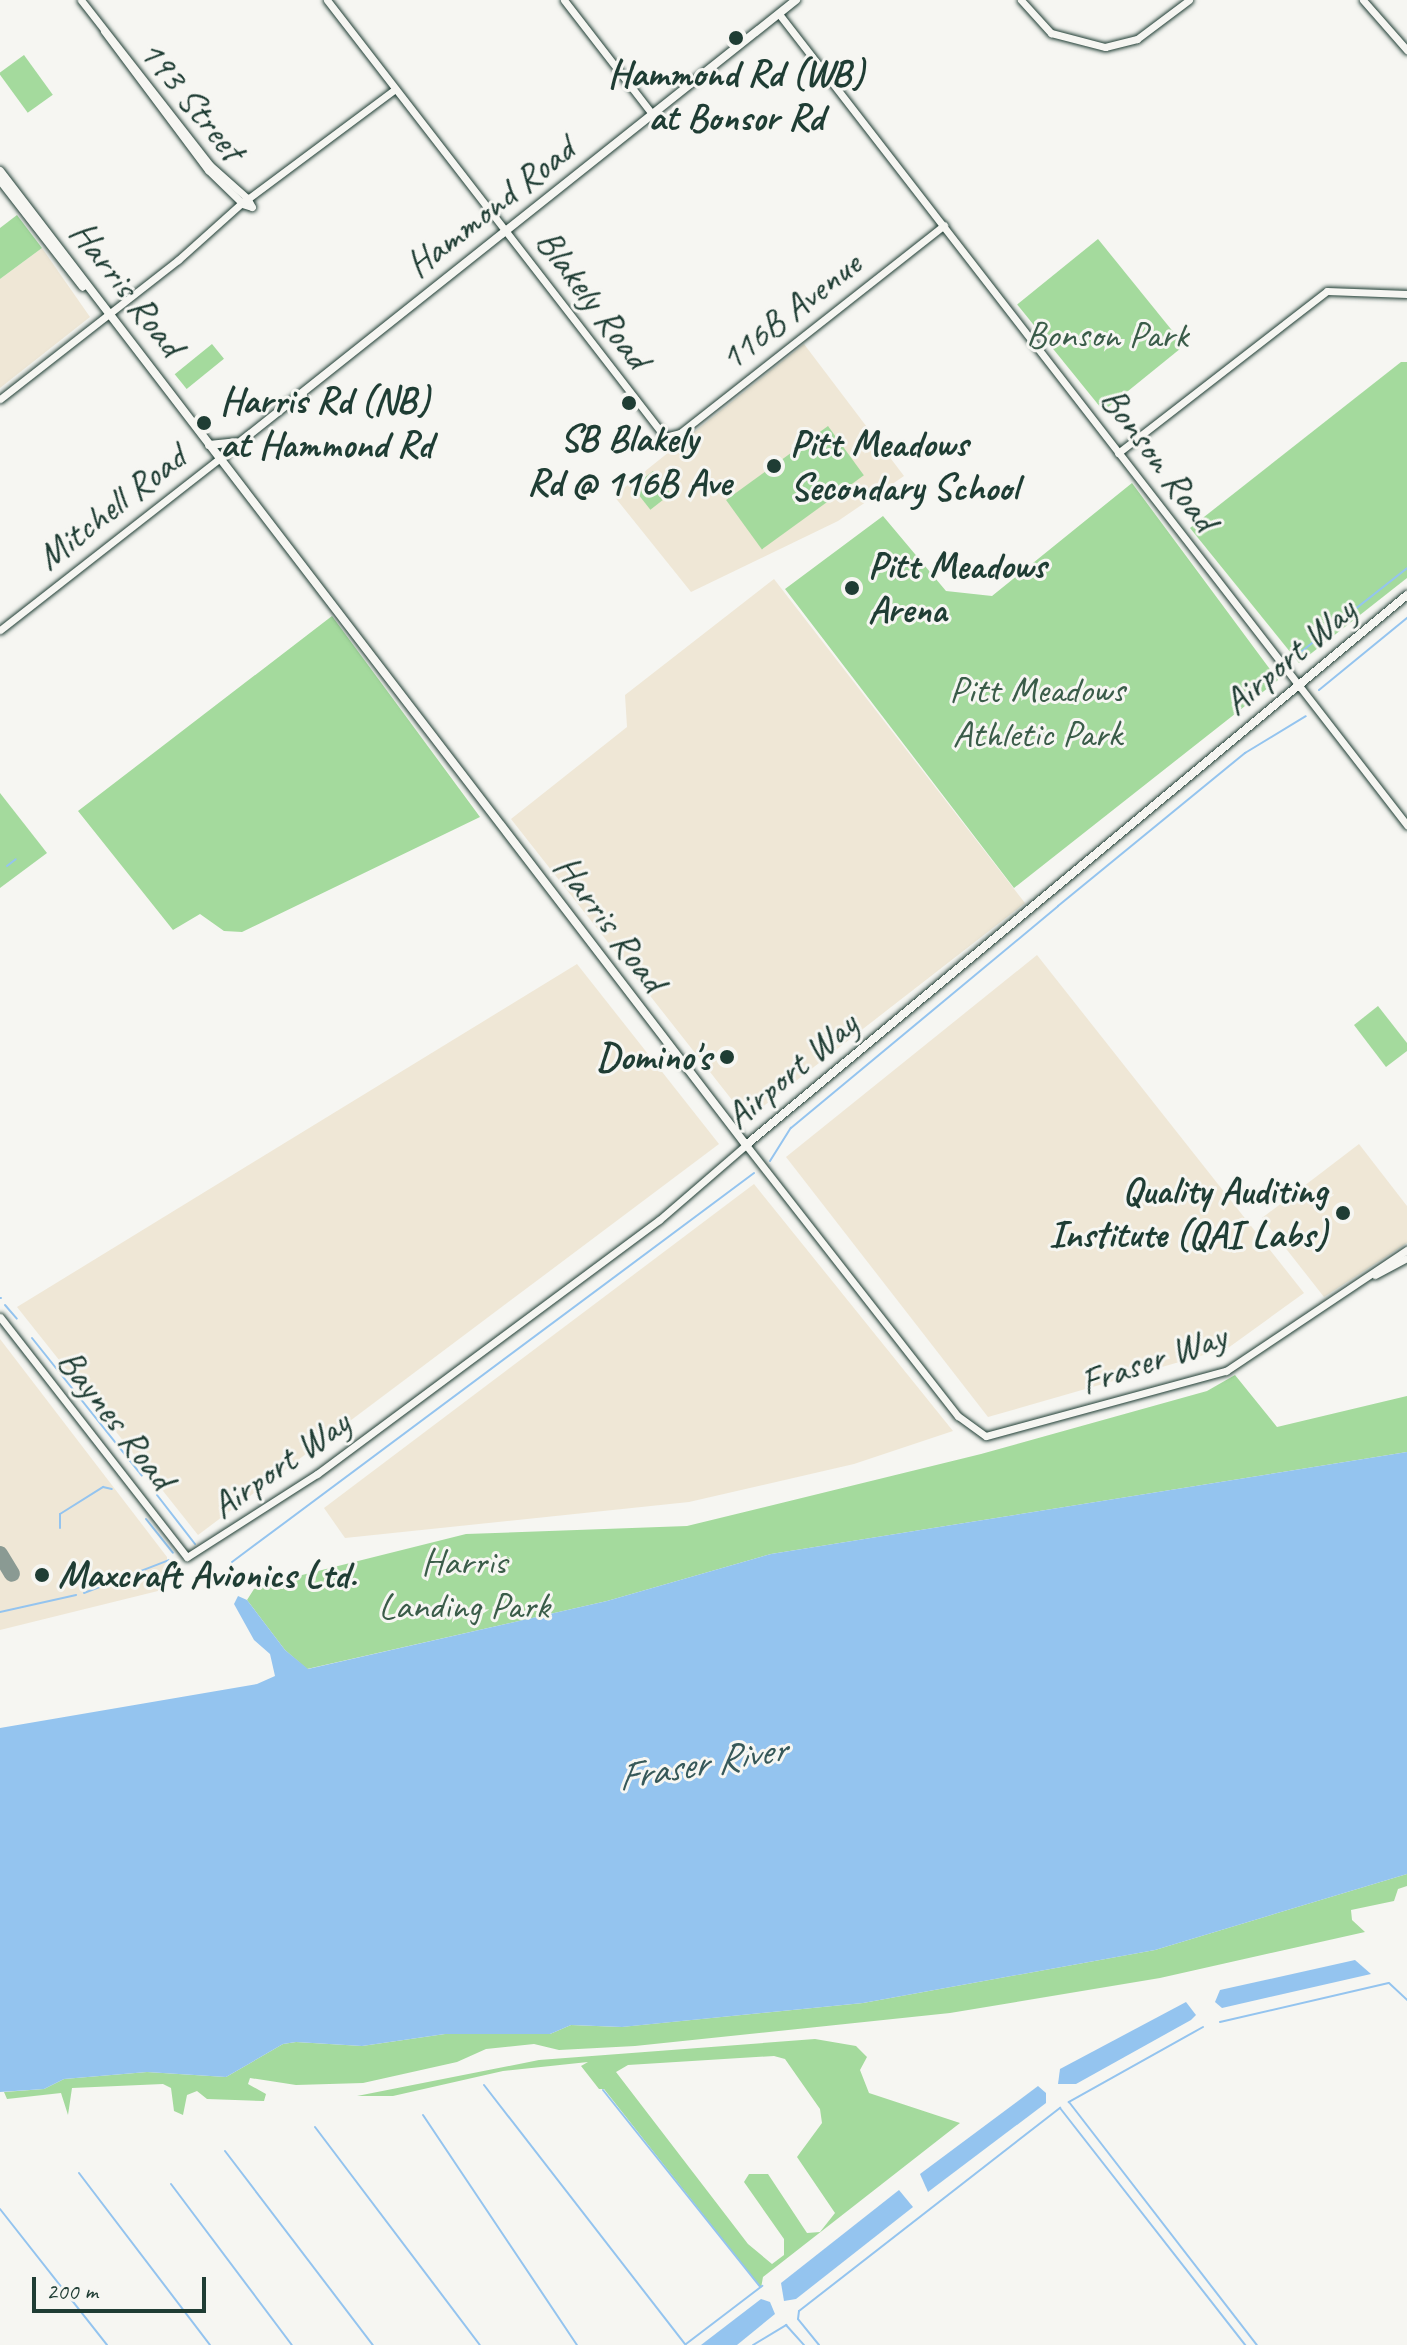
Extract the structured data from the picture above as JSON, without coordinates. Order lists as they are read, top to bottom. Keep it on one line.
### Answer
{"streets":{"main road":["Hammond Road","Harris Road","Airport Way"],"street":["193 Street","Blakely Road","116B Avenue","Bonson Road","Mitchell Road","Fraser Way","Baynes Road"]},"crossings":[["Hammond Road","Harris Road"],["Hammond Road","Blakely Road"],["Hammond Road","Bonson Road"],["Hammond Road","Mitchell Road"],["Harris Road","Mitchell Road"],["Harris Road","Airport Way"],["Harris Road","Fraser Way"],["Blakely Road","116B Avenue"],["116B Avenue","Bonson Road"],["Bonson Road","Airport Way"],["Airport Way","Baynes Road"]],"water":["Fraser River"],"parks":["Bonson Park","Pitt Meadows Athletic Park","Harris Landing Park"],"places":["Hammond Rd (WB) at Bonsor Rd","SB Blakely Rd @ 116B Ave","Harris Rd (NB) at Hammond Rd","Pitt Meadows Secondary School","Pitt Meadows Arena","Domino's","Quality Auditing Institute (QAI Labs)","Maxcraft Avionics Ltd."],"scale_bar":"200 m"}
